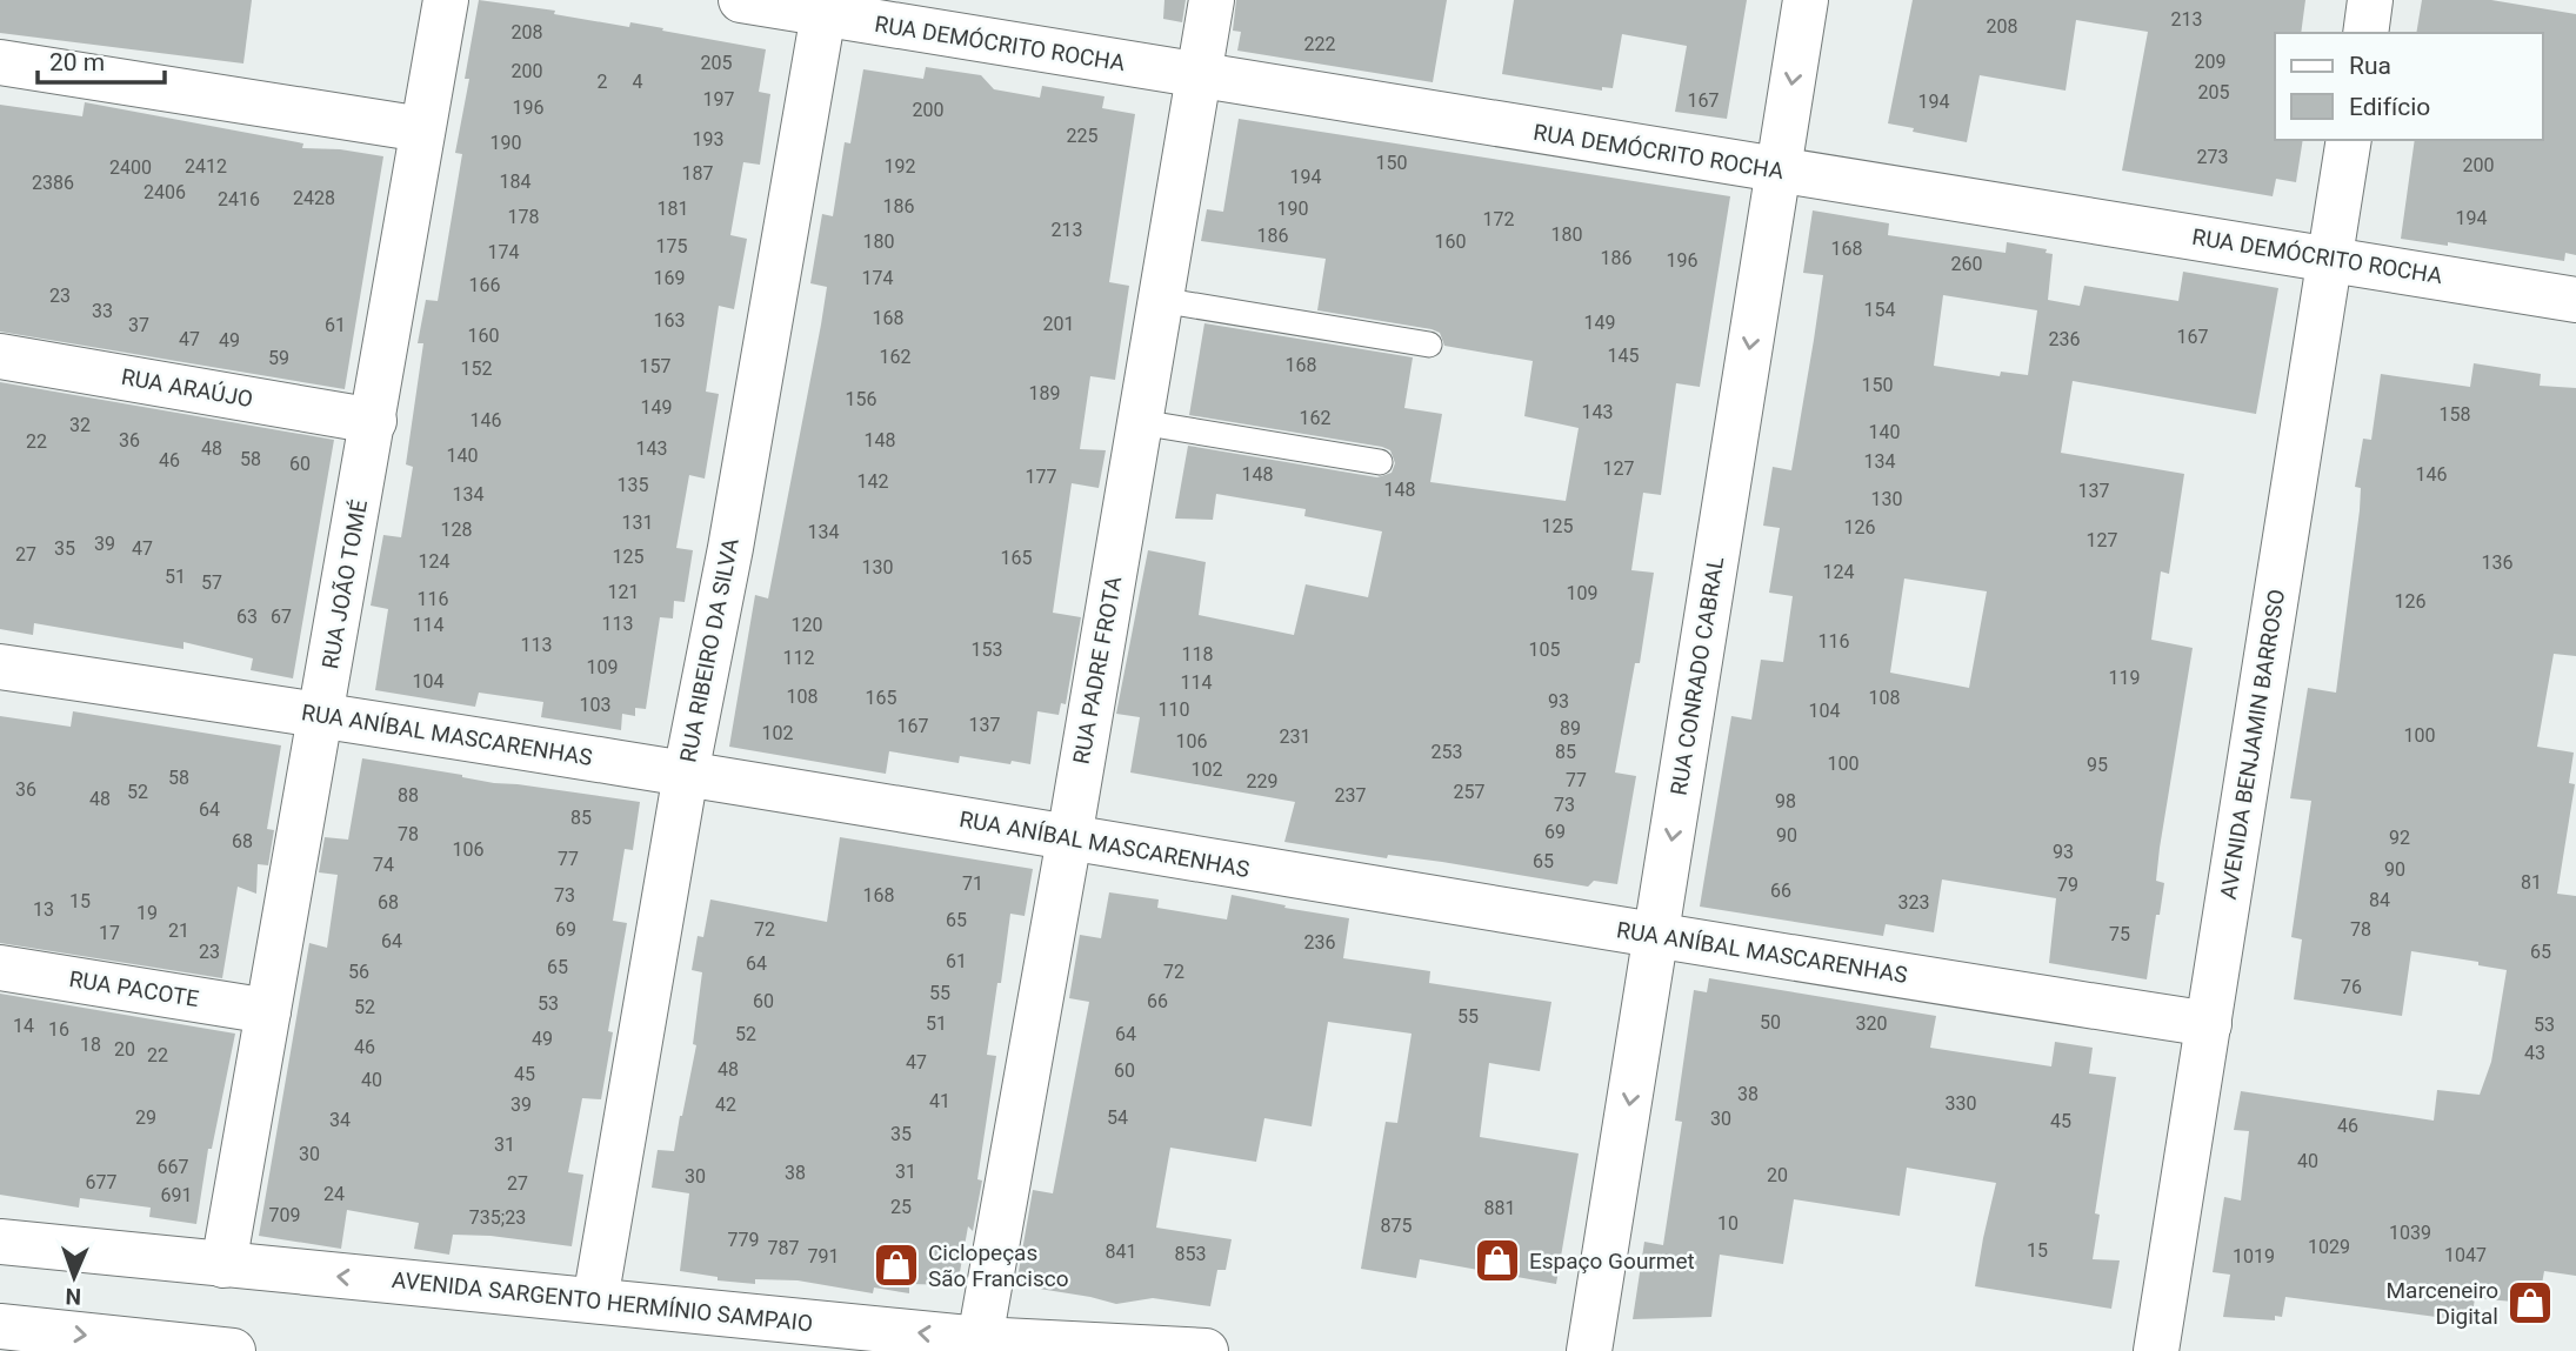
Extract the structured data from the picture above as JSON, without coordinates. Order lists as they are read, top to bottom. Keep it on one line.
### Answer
{"streets":{"street":["RUA DEMÓCRITO ROCHA","RUA ARAÚJO","RUA JOÃO TOMÉ","RUA RIBEIRO DA SILVA","RUA PADRE FROTA","RUA CONRADO CABRAL","RUA ANÍBAL MASCARENHAS","AVENIDA BENJAMIN BARROSO","RUA PACOTE","AVENIDA SARGENTO HERMÍNIO SAMPAIO"]},"crossings":[["RUA DEMÓCRITO ROCHA","RUA RIBEIRO DA SILVA"],["RUA DEMÓCRITO ROCHA","RUA PADRE FROTA"],["RUA DEMÓCRITO ROCHA","RUA CONRADO CABRAL"],["RUA DEMÓCRITO ROCHA","AVENIDA BENJAMIN BARROSO"],["RUA ARAÚJO","RUA JOÃO TOMÉ"],["RUA JOÃO TOMÉ","RUA ANÍBAL MASCARENHAS"],["RUA JOÃO TOMÉ","RUA PACOTE"],["RUA JOÃO TOMÉ","AVENIDA SARGENTO HERMÍNIO SAMPAIO"],["RUA RIBEIRO DA SILVA","RUA ANÍBAL MASCARENHAS"],["RUA RIBEIRO DA SILVA","AVENIDA SARGENTO HERMÍNIO SAMPAIO"],["RUA PADRE FROTA","RUA ANÍBAL MASCARENHAS"],["RUA PADRE FROTA","AVENIDA SARGENTO HERMÍNIO SAMPAIO"],["RUA CONRADO CABRAL","RUA ANÍBAL MASCARENHAS"],["RUA ANÍBAL MASCARENHAS","AVENIDA BENJAMIN BARROSO"]],"one_way":["RUA CONRADO CABRAL","AVENIDA SARGENTO HERMÍNIO SAMPAIO"],"places":{"shop":["Espaço Gourmet","Ciclopeças São Francisco","Marceneiro Digital"]},"house_numbers":["213","208","208","222","209","205","200","2","4","205","197","167","194","196","200","225","193","190","273","150","200","2412","192","2400","187","194","184","2386","2406","2428","2416","186","181","190","178","194","172","213","180","186","180","160","175","168","174","186","196","260","169","174","166","23","154","33","168","163","149","201","37","61","160","167","47","236","49","145","162","59","168","157","152","150","189","156","149","143","158","162","146","32","140","36","148","22","48","143","140","58","46","134","60","127","148","146","177","142","135","148","137","134","130","131","125","126","128","134","127","39","35","47","27","125","165","124","136","130","124","51","57","121","109","116","126","63","67","113","114","120","116","113","153","105","118","112","109","119","104","114","108","165","108","93","103","110","104","137","167","89","102","100","231","106","253","85","100","95","102","58","77","229","36","52","257","88","237","48","98","73","64","85","69","78","90","92","68","106","93","77","65","74","90","81","71","79","66","73","168","84","15","68","323","13","19","65","69","72","78","21","17","75","64","236","23","65","61","64","65","56","72","76","55","60","66","53","52","55","50","51","320","53","14","16","52","64","49","18","46","20","43","22","47","48","60","45","40","38","41","330","39","42","29","54","30","34","45","46","35","31","30","40","667","31","38","20","30","677","27","24","691","25","881","709","735;23","10","875","1039","779","1029","787","15","841","853","1047","791","1019"],"legend":["Rua","Edifício"],"scale_bar":"20 m","north":"bottom"}
